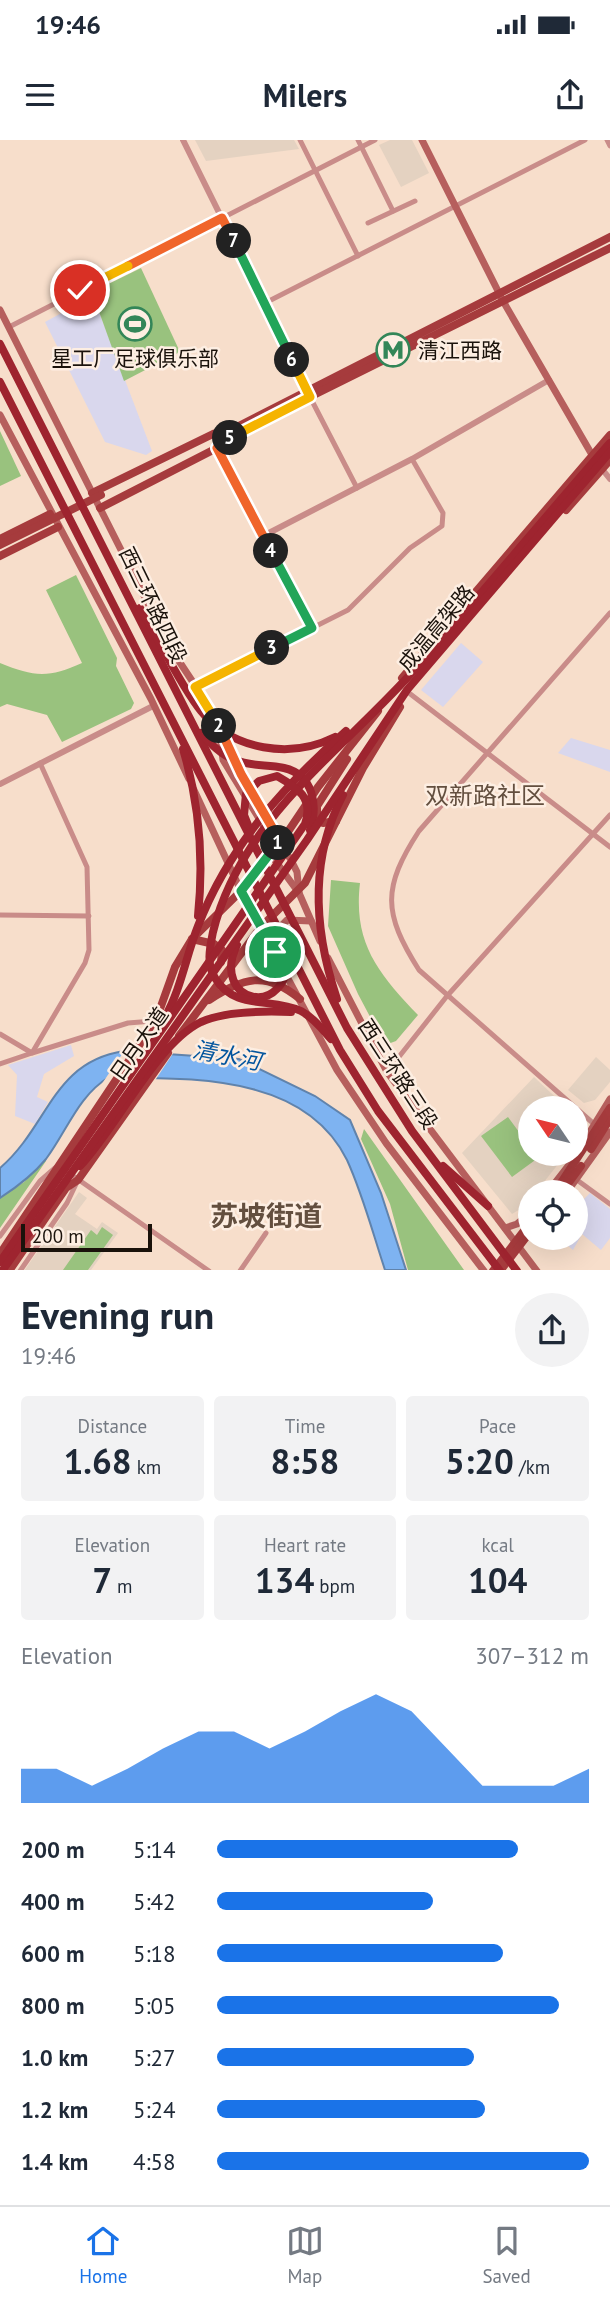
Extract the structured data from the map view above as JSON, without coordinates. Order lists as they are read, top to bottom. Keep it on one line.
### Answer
{"streets":{"highway":["西三环路四段","成温高架路","日月大道","西三环路三段"]},"crossings":[["西三环路四段","西三环路三段"],["成温高架路","日月大道"]],"districts":["双新路社区","苏坡街道"],"water":["清水河"],"places":{"sports":["星工厂足球俱乐部"],"metro station":["清江西路"]},"scale_bar":"200 m","north":"top left","page":{"status":"19:46","header":"Milers","pins":["7","6","5","4","3","2","1"],"scale":"200 m","heading":["Evening run","19:46"],"stats":[["Distance","1.68 km"],["Time","8:58"],["Pace","5:20 /km"],["Elevation","7 m"],["Heart rate","134 bpm"],["kcal","104"]],"chart":["Elevation","307–312 m"],"list":[{"name":"200 m","note":"5:14"},{"name":"400 m","note":"5:42"},{"name":"600 m","note":"5:18"},{"name":"800 m","note":"5:05"},{"name":"1.0 km","note":"5:27"},{"name":"1.2 km","note":"5:24"},{"name":"1.4 km","note":"4:58"}],"tabs":["Home","Map","Saved"]}}
